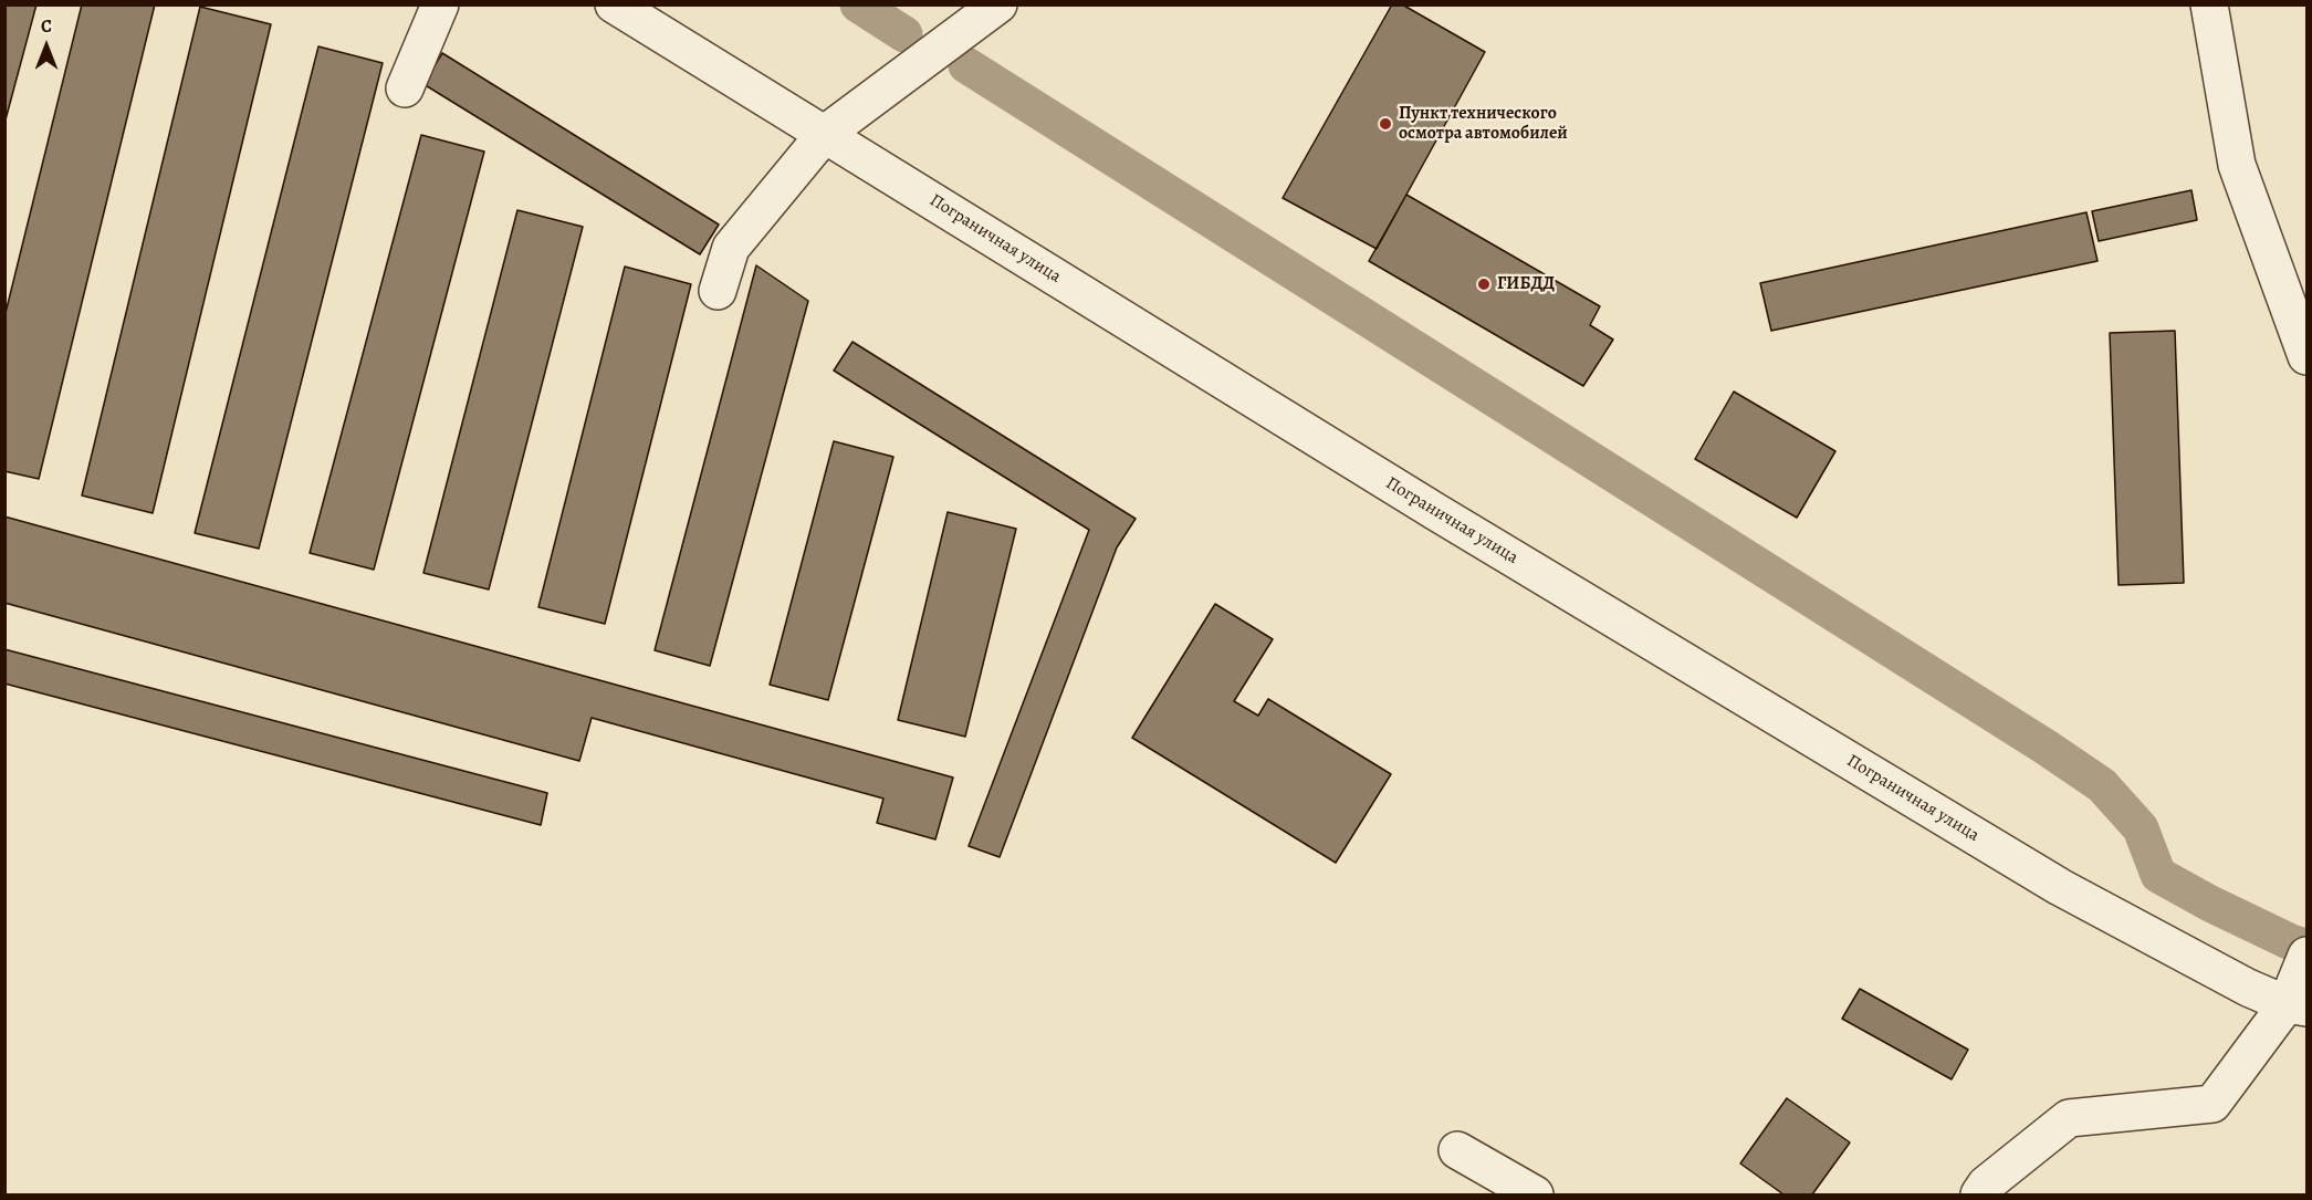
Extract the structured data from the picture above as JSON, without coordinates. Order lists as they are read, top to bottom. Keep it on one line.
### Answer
{"streets":{"street":["Пограничная улица"]},"places":["Пункт технического осмотра автомобилей","ГИБДД"],"north":"top"}
